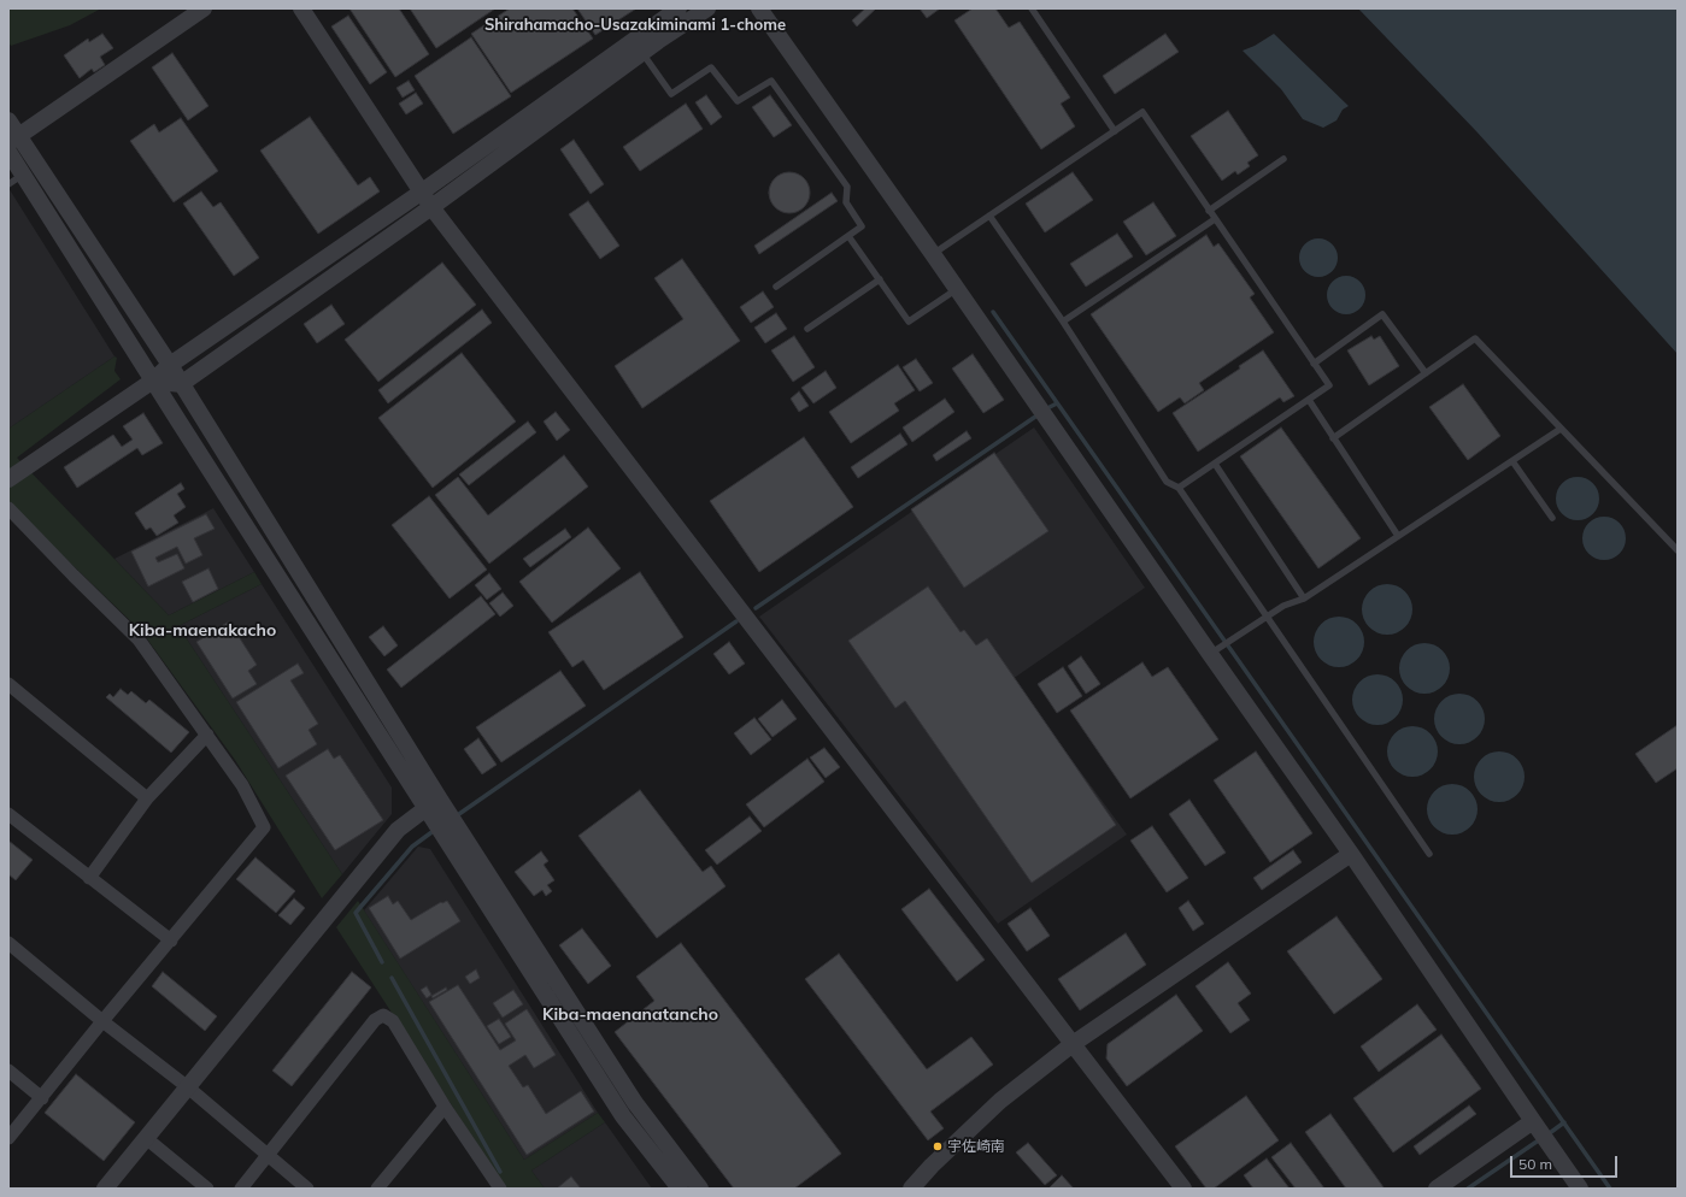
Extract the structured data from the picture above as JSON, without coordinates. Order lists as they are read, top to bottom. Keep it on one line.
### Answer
{"districts":["Shirahamacho-Usazakiminami 1-chome","Kiba-maenakacho","Kiba-maenanatancho"],"places":["宇佐崎南"],"scale_bar":"50 m"}
